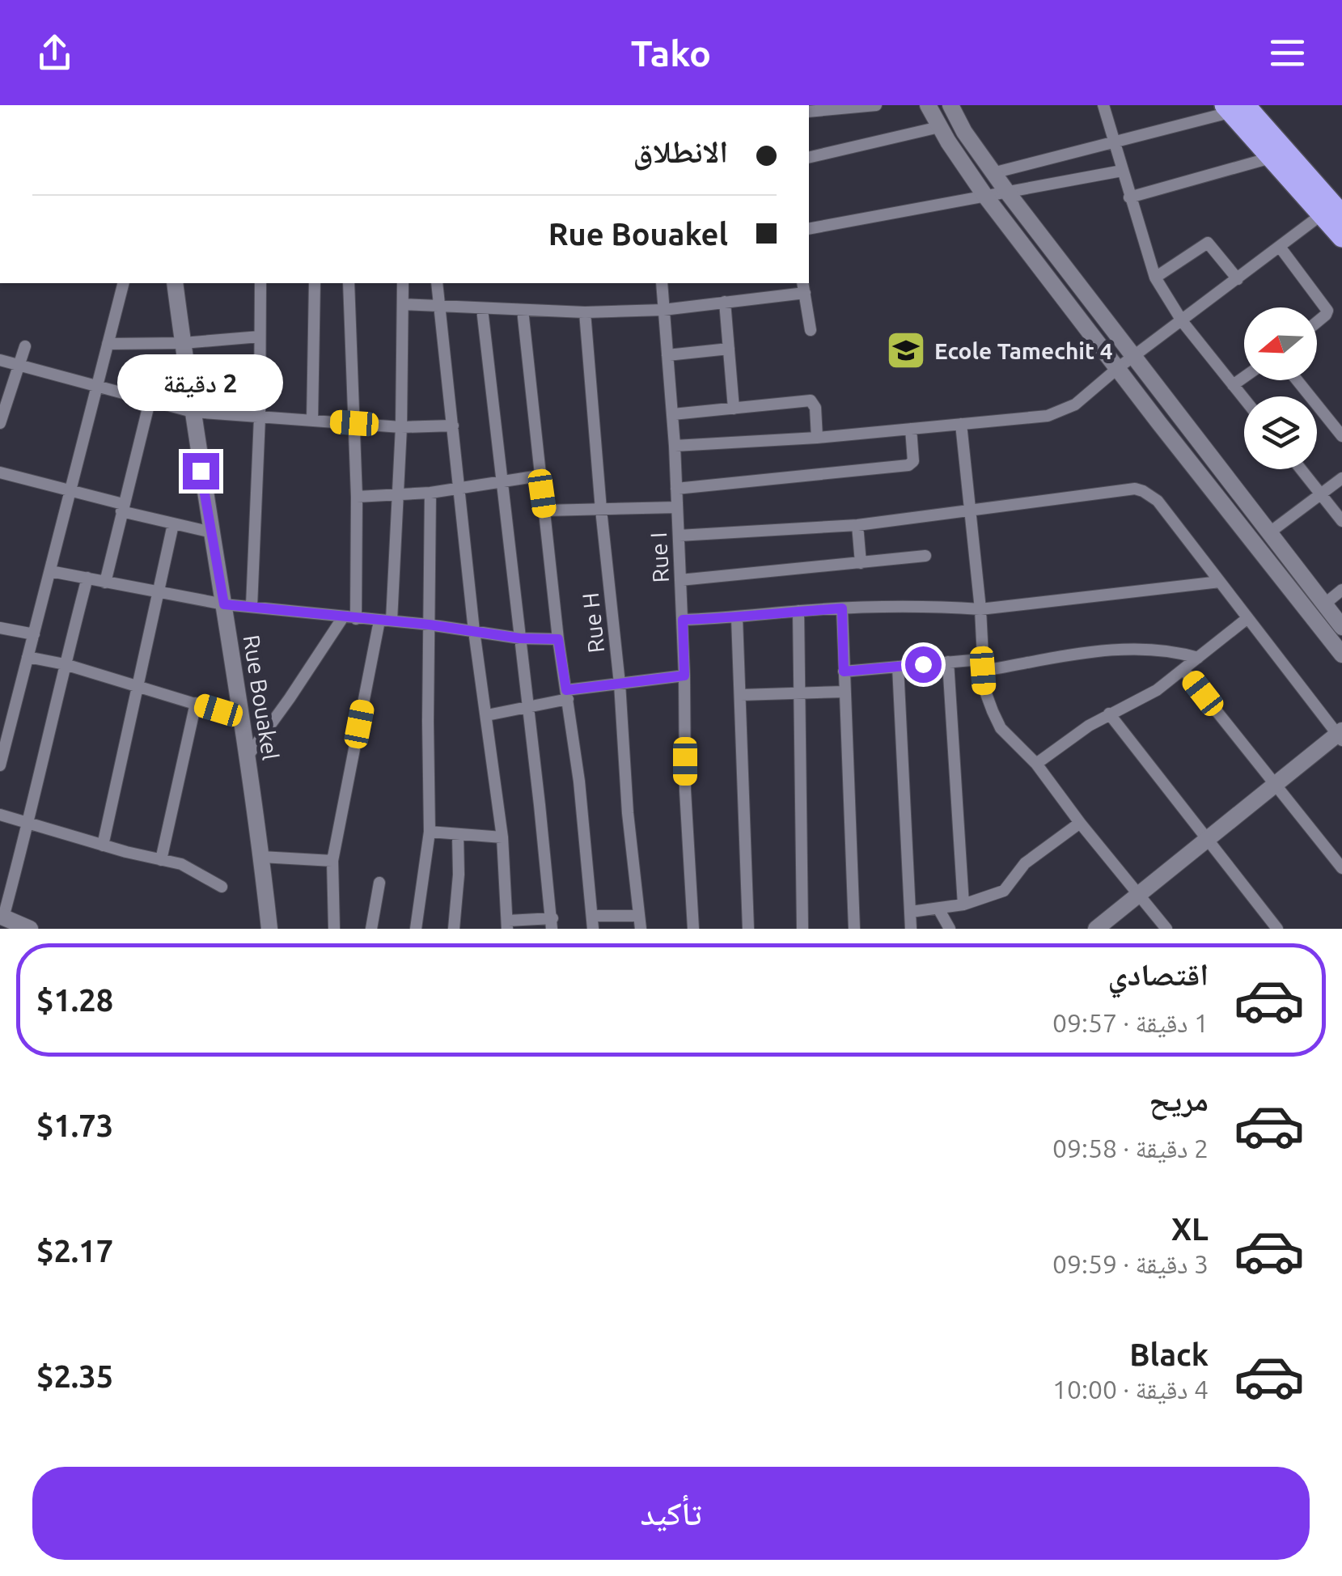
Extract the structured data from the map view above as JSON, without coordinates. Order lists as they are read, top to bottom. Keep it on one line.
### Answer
{"streets":{"main road":["Rue Bouakel"],"street":["Rue I","Rue H"]},"places":{"school or university":["Ecole Tamechit 4"]},"north":"left","page":{"header":"Tako","banner":["الانطلاق","Rue Bouakel"],"bubble":"2 دقيقة","list":[{"name":"اقتصادي","note":"1 دقيقة · 09:57","value":"$1.28"},{"name":"مريح","note":"2 دقيقة · 09:58","value":"$1.73"},{"name":"XL","note":"3 دقيقة · 09:59","value":"$2.17"},{"name":"Black","note":"4 دقيقة · 10:00","value":"$2.35"}],"buttons":"تأكيد"}}
